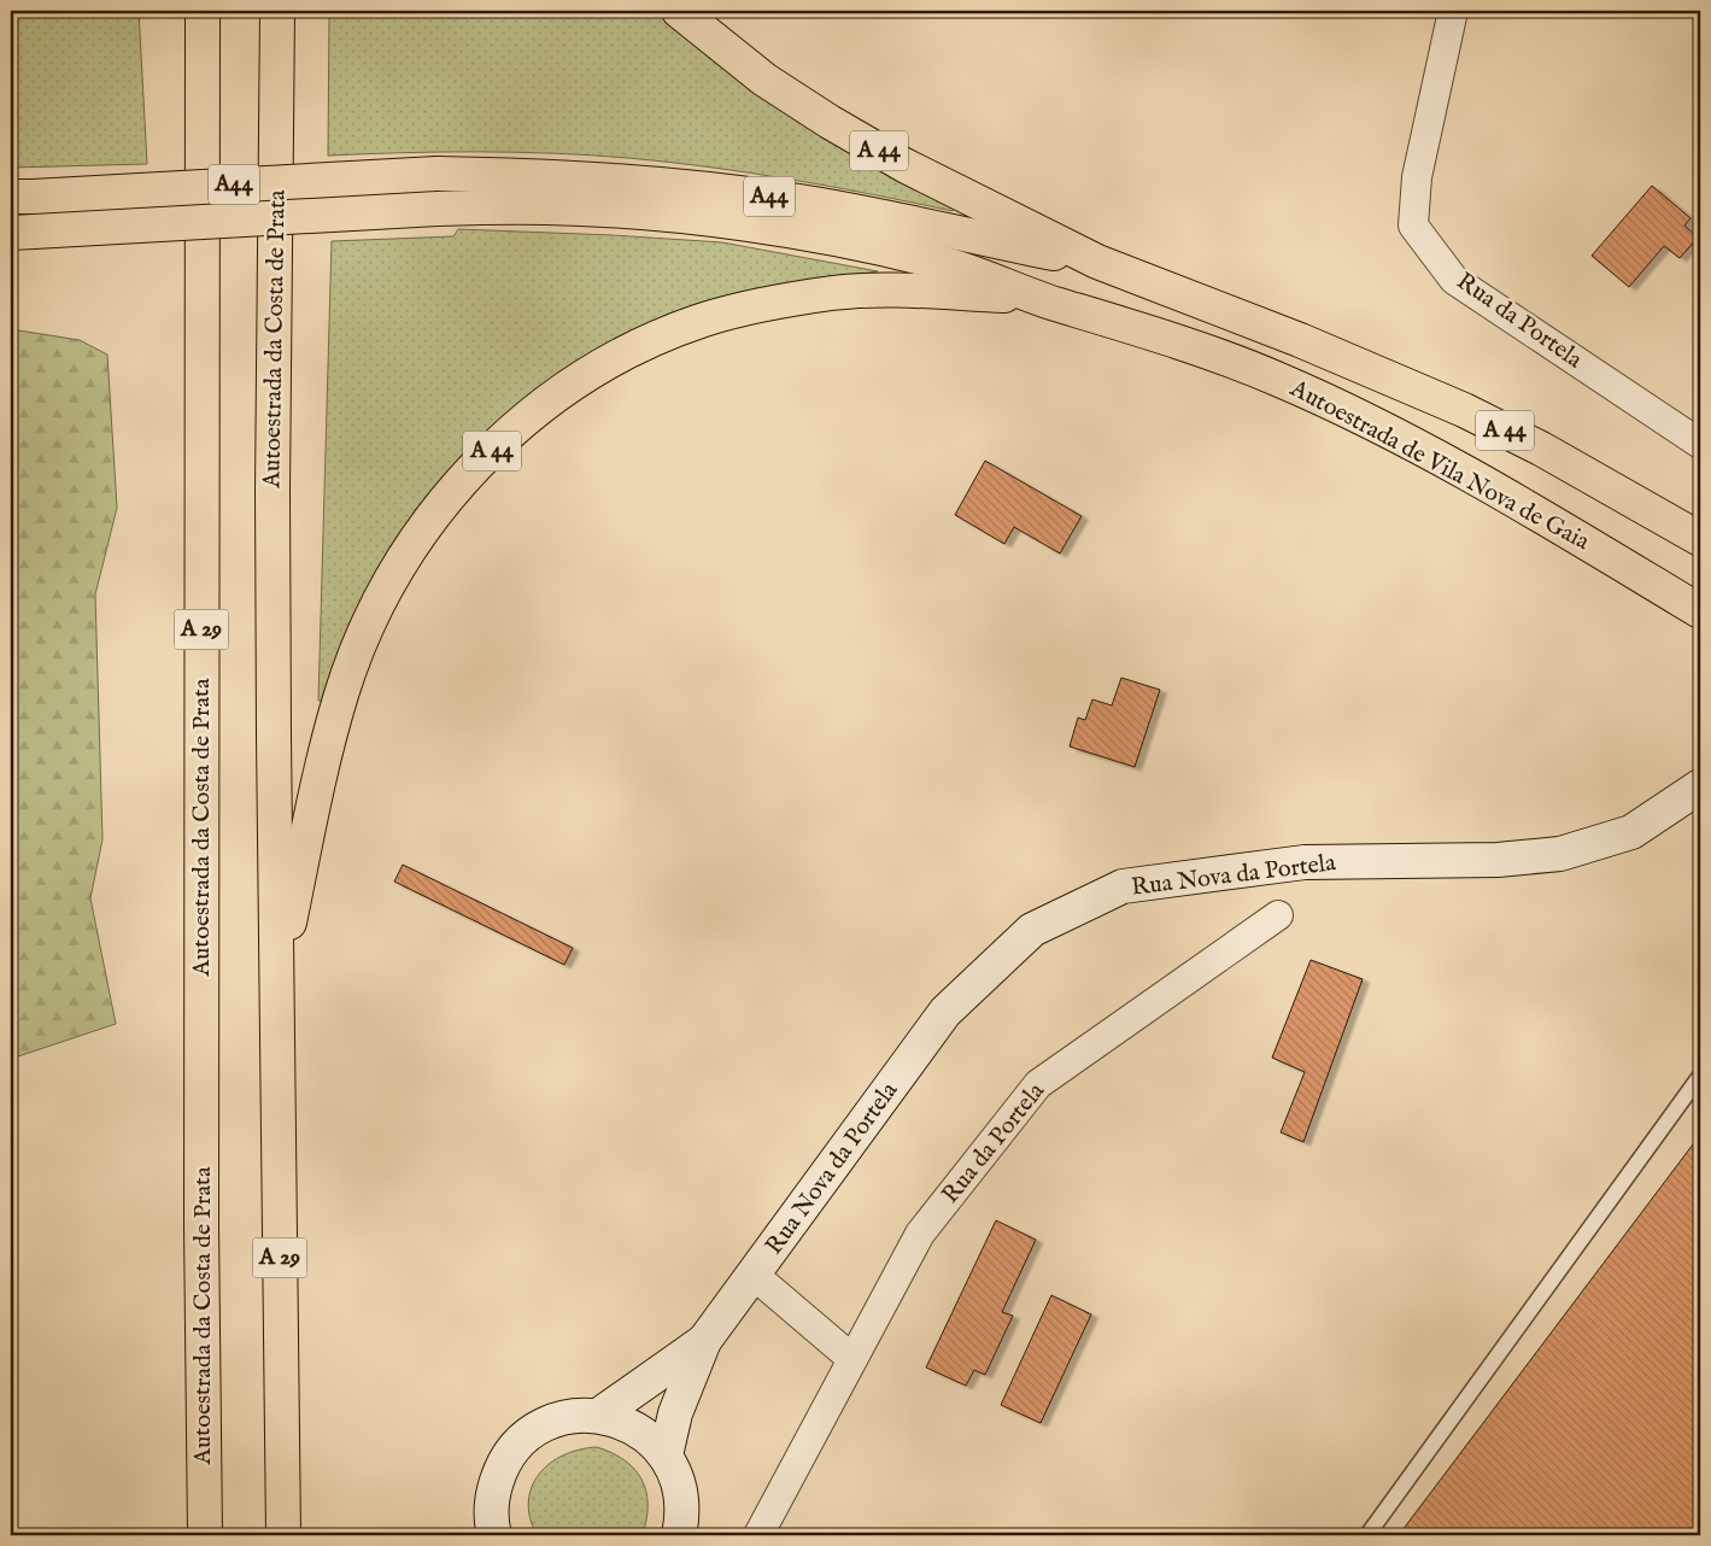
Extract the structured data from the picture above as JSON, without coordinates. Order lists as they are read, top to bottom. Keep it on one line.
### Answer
{"streets":{"highway":["A 44","A44","Autoestrada da Costa de Prata","Autoestrada de Vila Nova de Gaia","A 29"],"main road":["Rua Nova da Portela"],"street":["Rua da Portela"]},"crossings":[["A 44","A44"],["A 44","Autoestrada da Costa de Prata"],["A 44","Autoestrada de Vila Nova de Gaia"],["A44","Autoestrada de Vila Nova de Gaia"]]}
